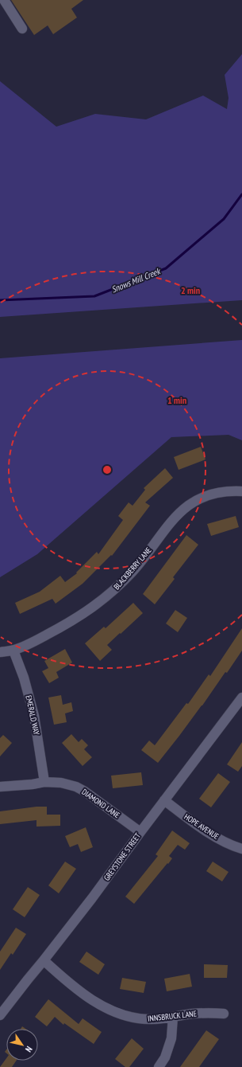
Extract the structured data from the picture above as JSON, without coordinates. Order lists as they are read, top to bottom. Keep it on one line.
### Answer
{"streets":{"street":["BLACKBERRY LANE","EMERALD WAY","DIAMOND LANE","HOPE AVENUE","GREYSTONE STREET","INNSBRUCK LANE"]},"crossings":[["BLACKBERRY LANE","EMERALD WAY"],["EMERALD WAY","DIAMOND LANE"],["DIAMOND LANE","GREYSTONE STREET"],["HOPE AVENUE","GREYSTONE STREET"],["GREYSTONE STREET","INNSBRUCK LANE"]],"water":["Snows Mill Creek"],"north":"bottom right","rings":["2 min","1 min"]}
